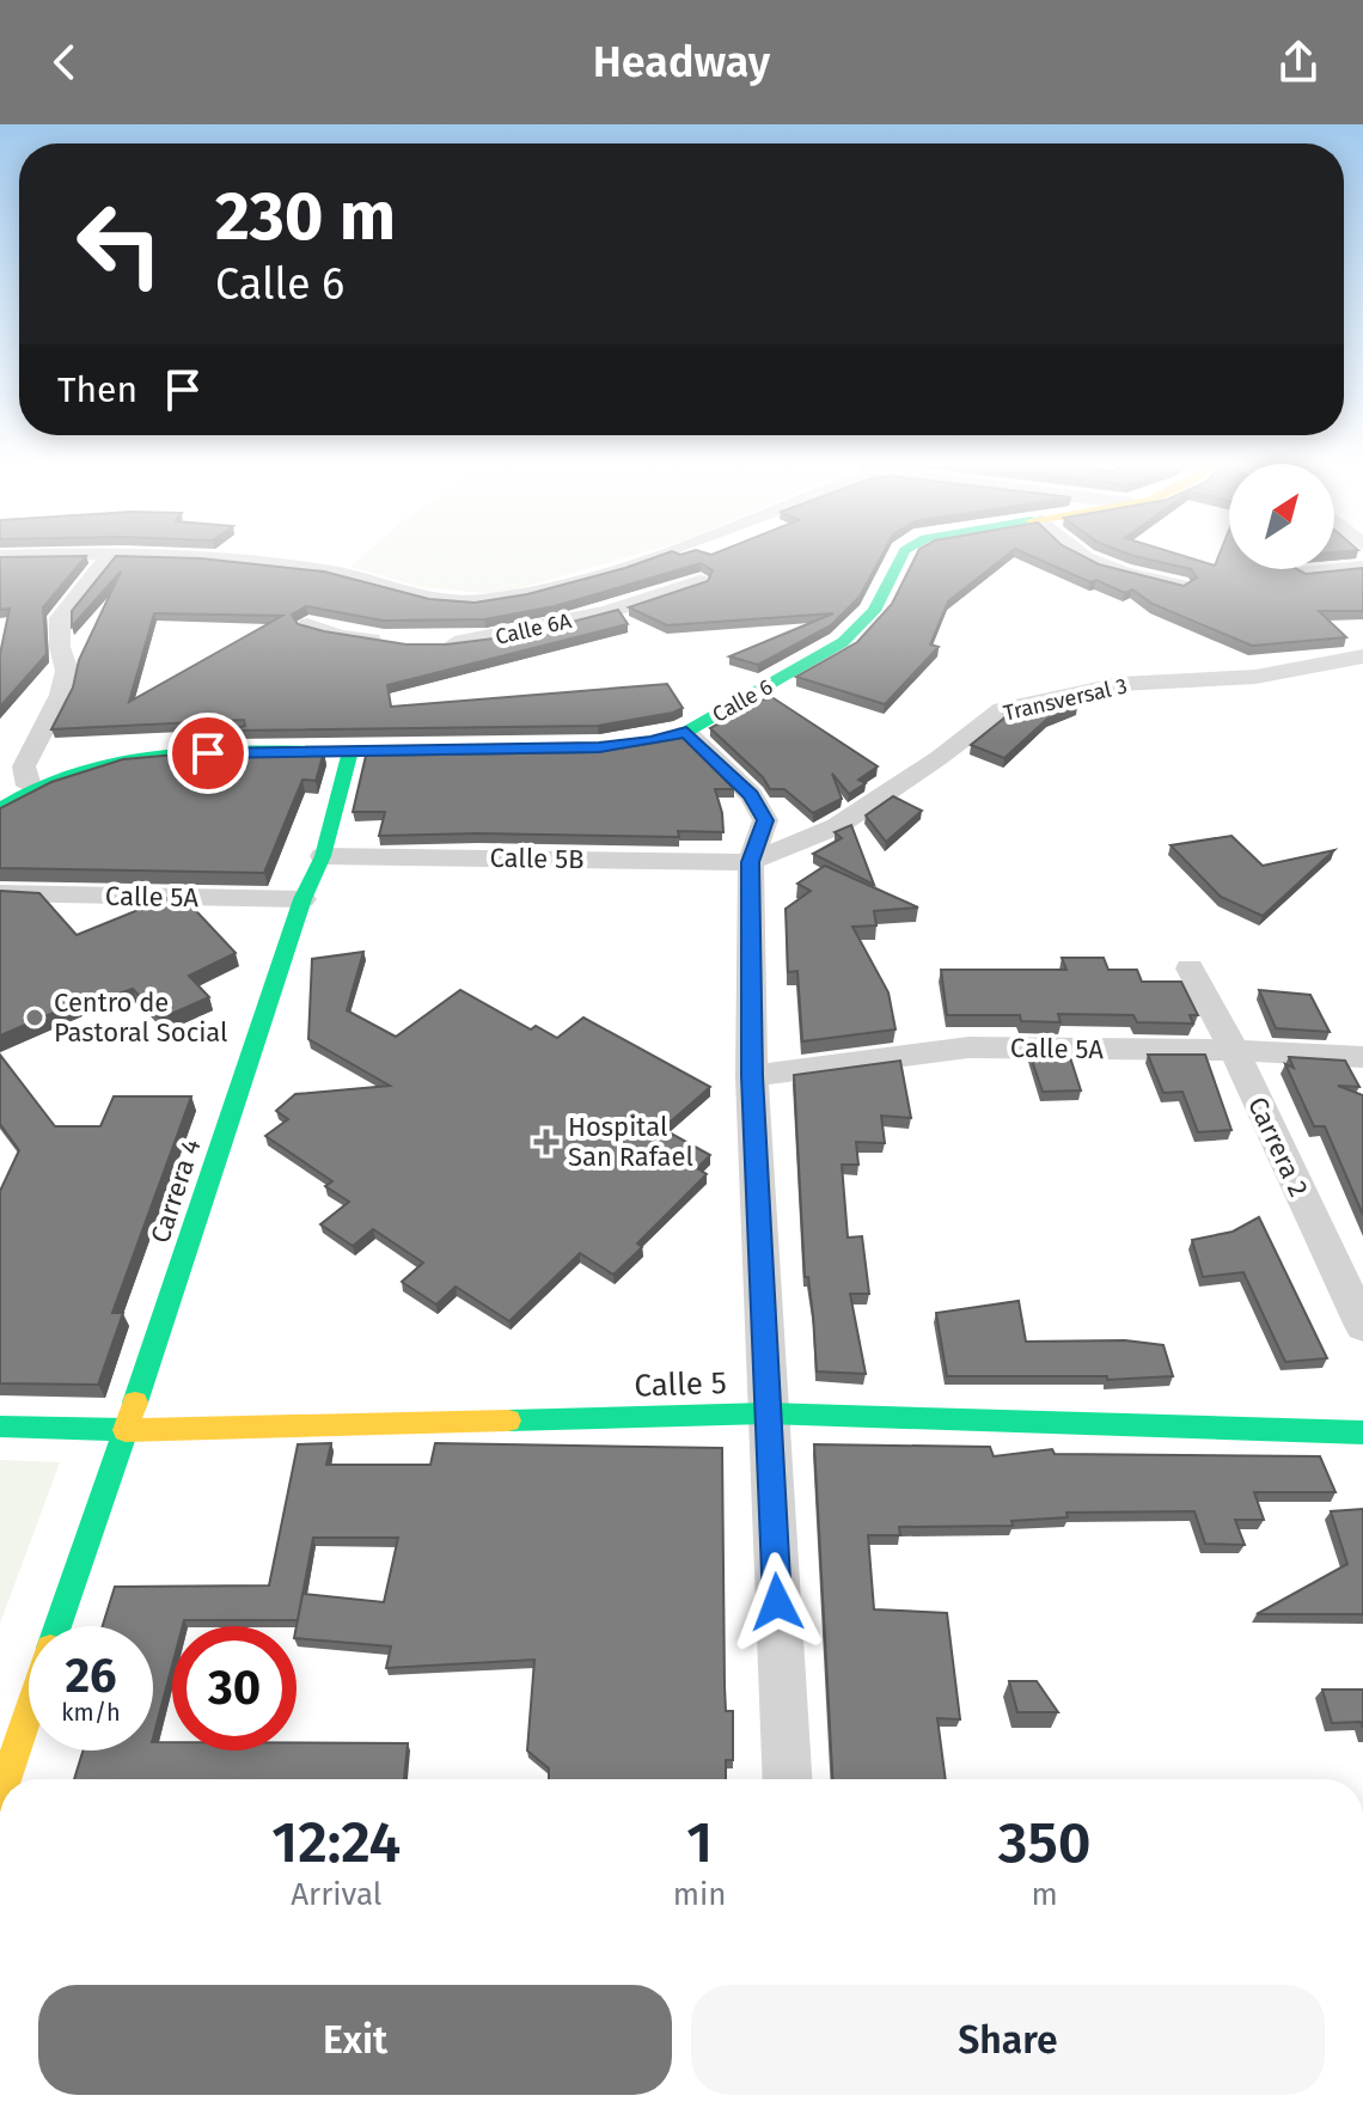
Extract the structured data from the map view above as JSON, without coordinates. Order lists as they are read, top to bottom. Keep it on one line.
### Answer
{"streets":{"main road":["Calle 6","Carrera 4","Calle 5"],"street":["Calle 6A","Transversal 3","Calle 5B","Calle 5A","Carrera 2"]},"crossings":[["Transversal 3","Calle 5B"],["Calle 6","Carrera 4"],["Calle 5B","Carrera 4"],["Calle 5A","Carrera 2"],["Calle 5A","Carrera 4"],["Carrera 4","Calle 5"]],"places":{"other":["Centro de Pastoral Social"],"health":["Hospital San Rafael"]},"north":"top right","page":{"header":"Headway","turn":["230 m","Calle 6"],"then":"Then","speed":"26 km/h","limit":"30","eta":["12:24","Arrival","1","min","350","m"],"buttons":["Exit","Share"]}}
